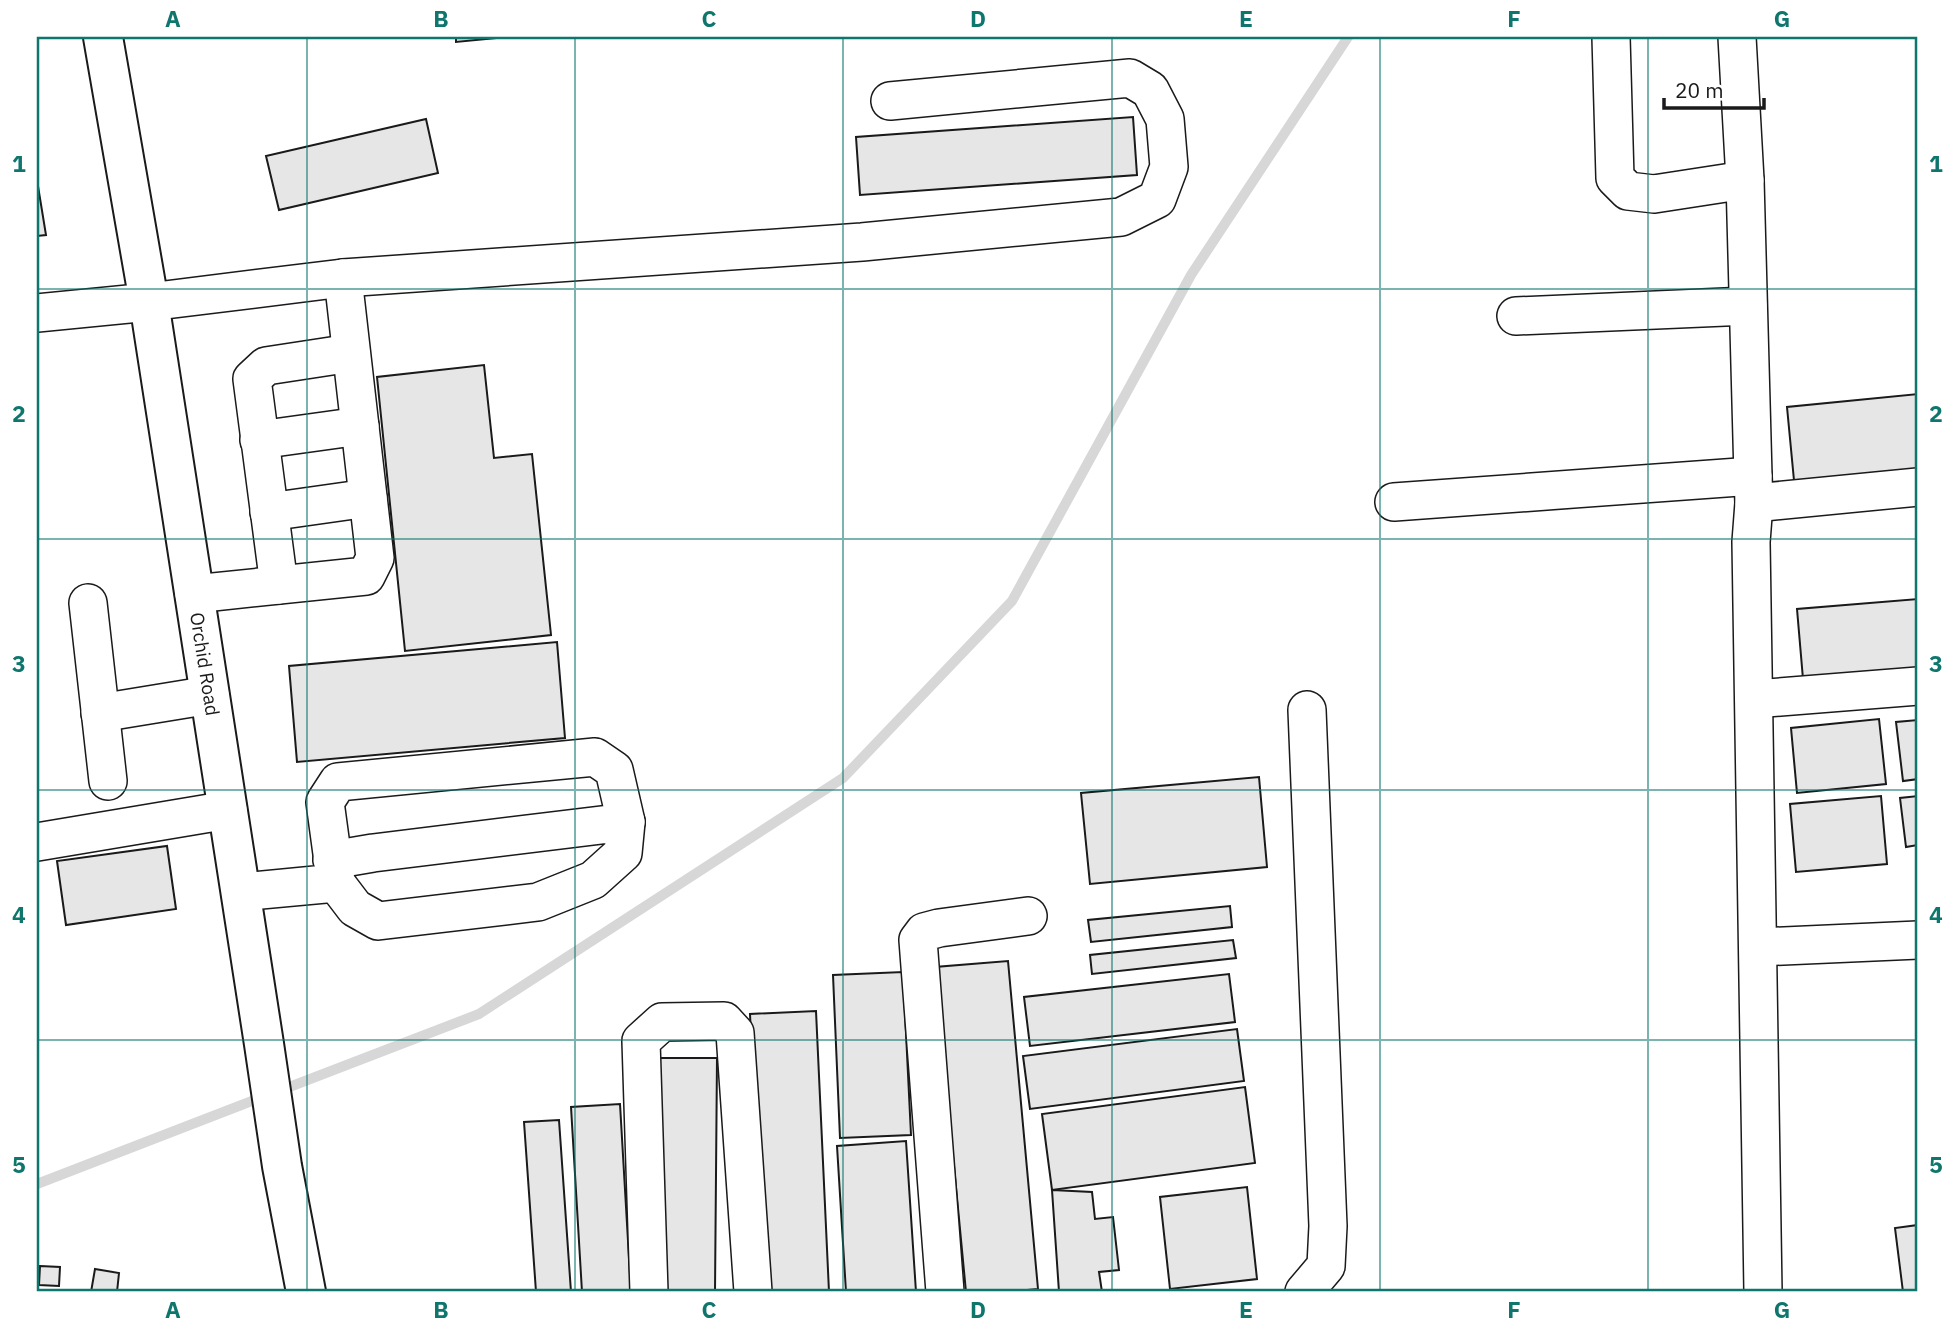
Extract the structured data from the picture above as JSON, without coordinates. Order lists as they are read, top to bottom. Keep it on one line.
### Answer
{"streets":{"main road":["Orchid Road"]},"scale_bar":"20 m","grid":{"columns":["A","B","C","D","E","F","G"],"rows":["1","2","3","4","5"]}}
